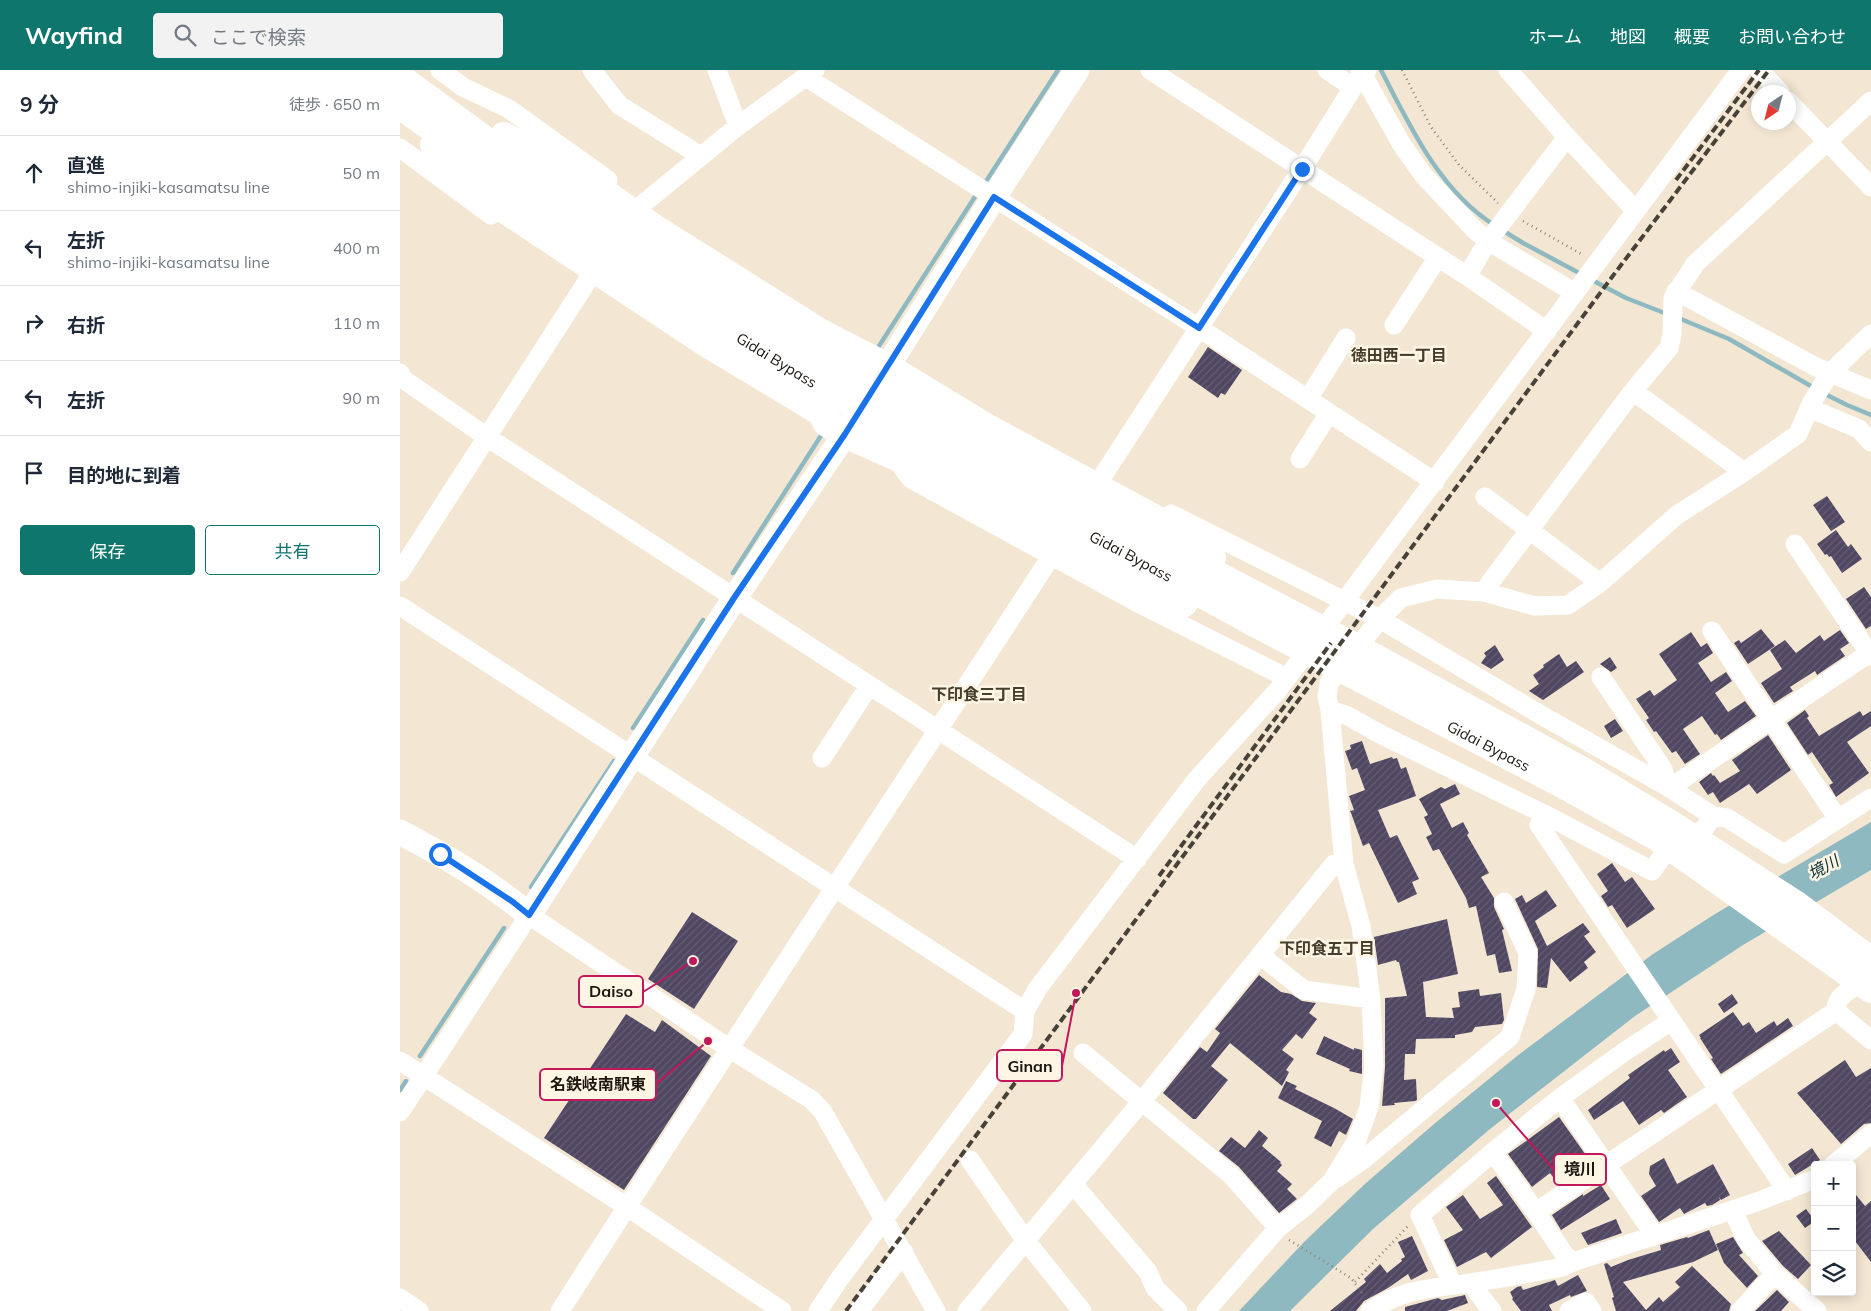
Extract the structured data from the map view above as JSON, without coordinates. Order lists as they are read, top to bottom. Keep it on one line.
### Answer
{"streets":{"highway":["Gidai Bypass"]},"districts":["徳田西一丁目","下印食三丁目","下印食五丁目"],"water":["境川"],"places":["Daiso","Ginan","名鉄岐南駅東","境川"],"north":"bottom left","page":{"header":"Wayfind","search":"ここで検索","nav":["ホーム","地図","概要","お問い合わせ"],"heading":["9 分","徒歩 · 650 m"],"list":[["直進","shimo-injiki-kasamatsu line","50 m"],["左折","shimo-injiki-kasamatsu line","400 m"],["右折","110 m"],["左折","90 m"],"目的地に到着"],"buttons":["保存","共有"],"map_buttons":["+","−"]}}
